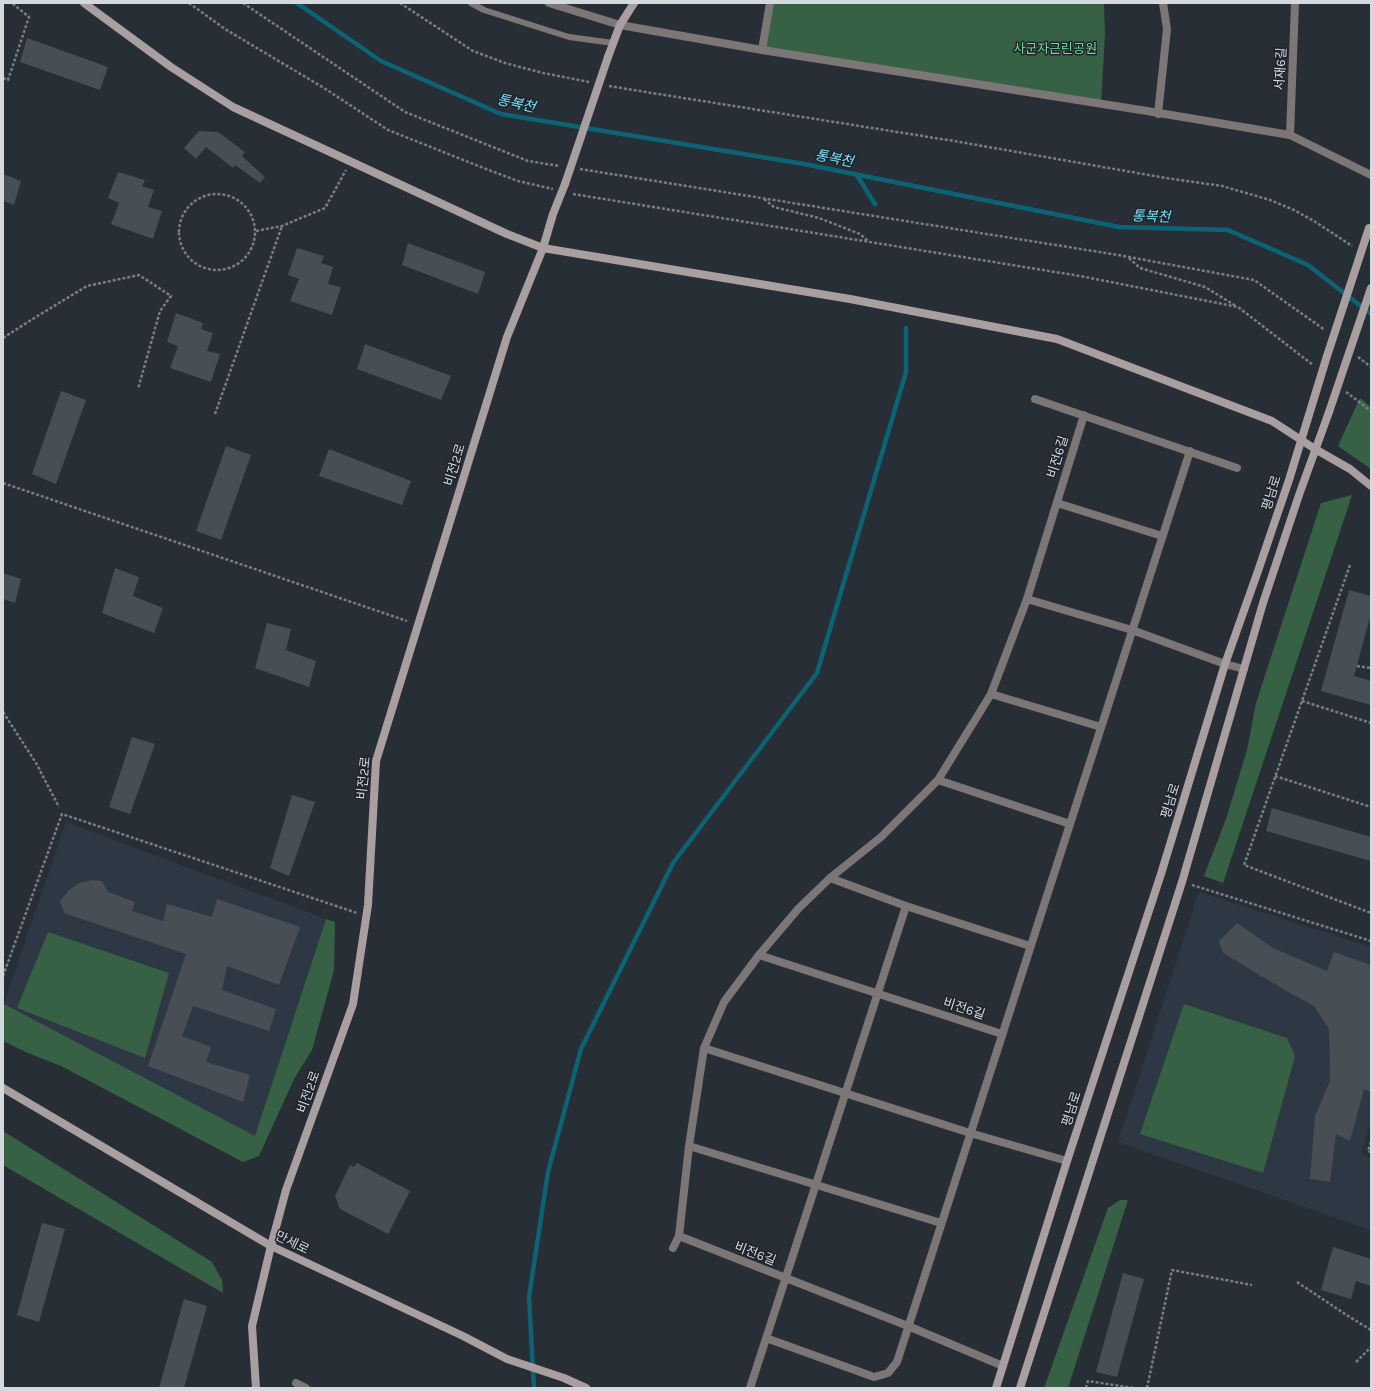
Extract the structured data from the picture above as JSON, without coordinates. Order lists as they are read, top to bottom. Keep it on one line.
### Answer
{"streets":{"street":["서재6길","비전6길","비전2로","평남로","만세로"]},"crossings":[["비전6길","평남로"],["비전2로","만세로"]],"water":["통복천"],"parks":["사군자근린공원"]}
